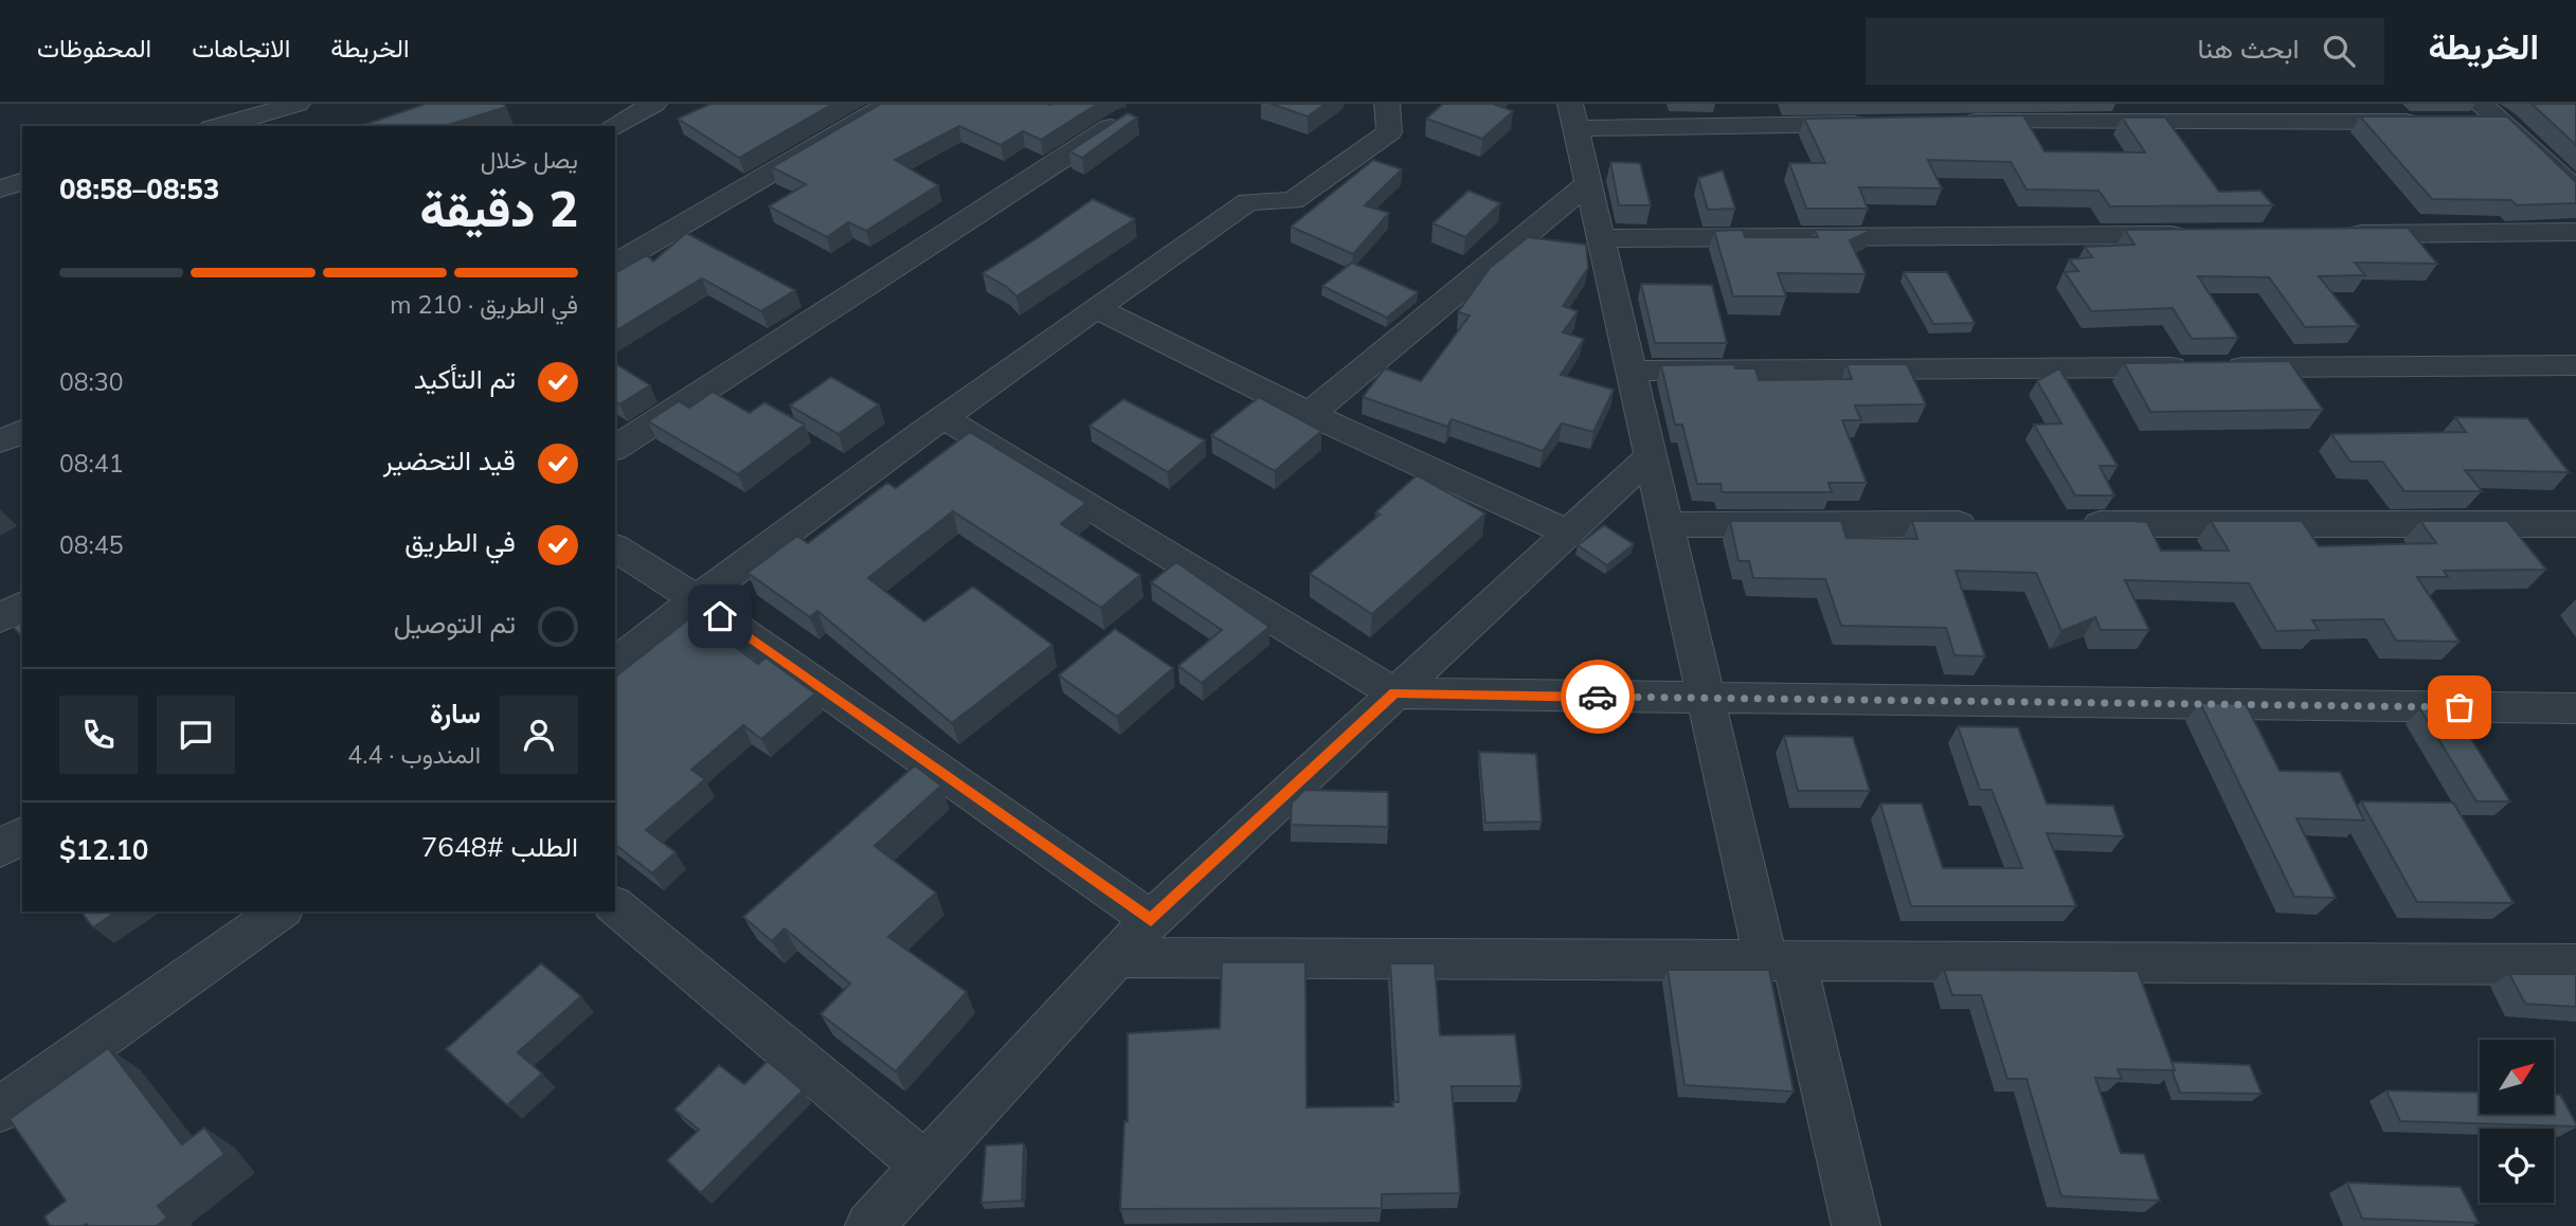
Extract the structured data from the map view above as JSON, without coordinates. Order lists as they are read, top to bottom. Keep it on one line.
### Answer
{"north":"top right","page":{"header":"الخريطة","search":"ابحث هنا","nav":["الخريطة","الاتجاهات","المحفوظات"],"heading":["2 دقيقة","يصل خلال","08:53–08:58"],"panel":["سارة","المندوب · 4.4","الطلب #7648","$12.10"],"bar":"في الطريق · 210 m","list":[["تم التأكيد","08:30"],["قيد التحضير","08:41"],["في الطريق","08:45"],"تم التوصيل"]}}
